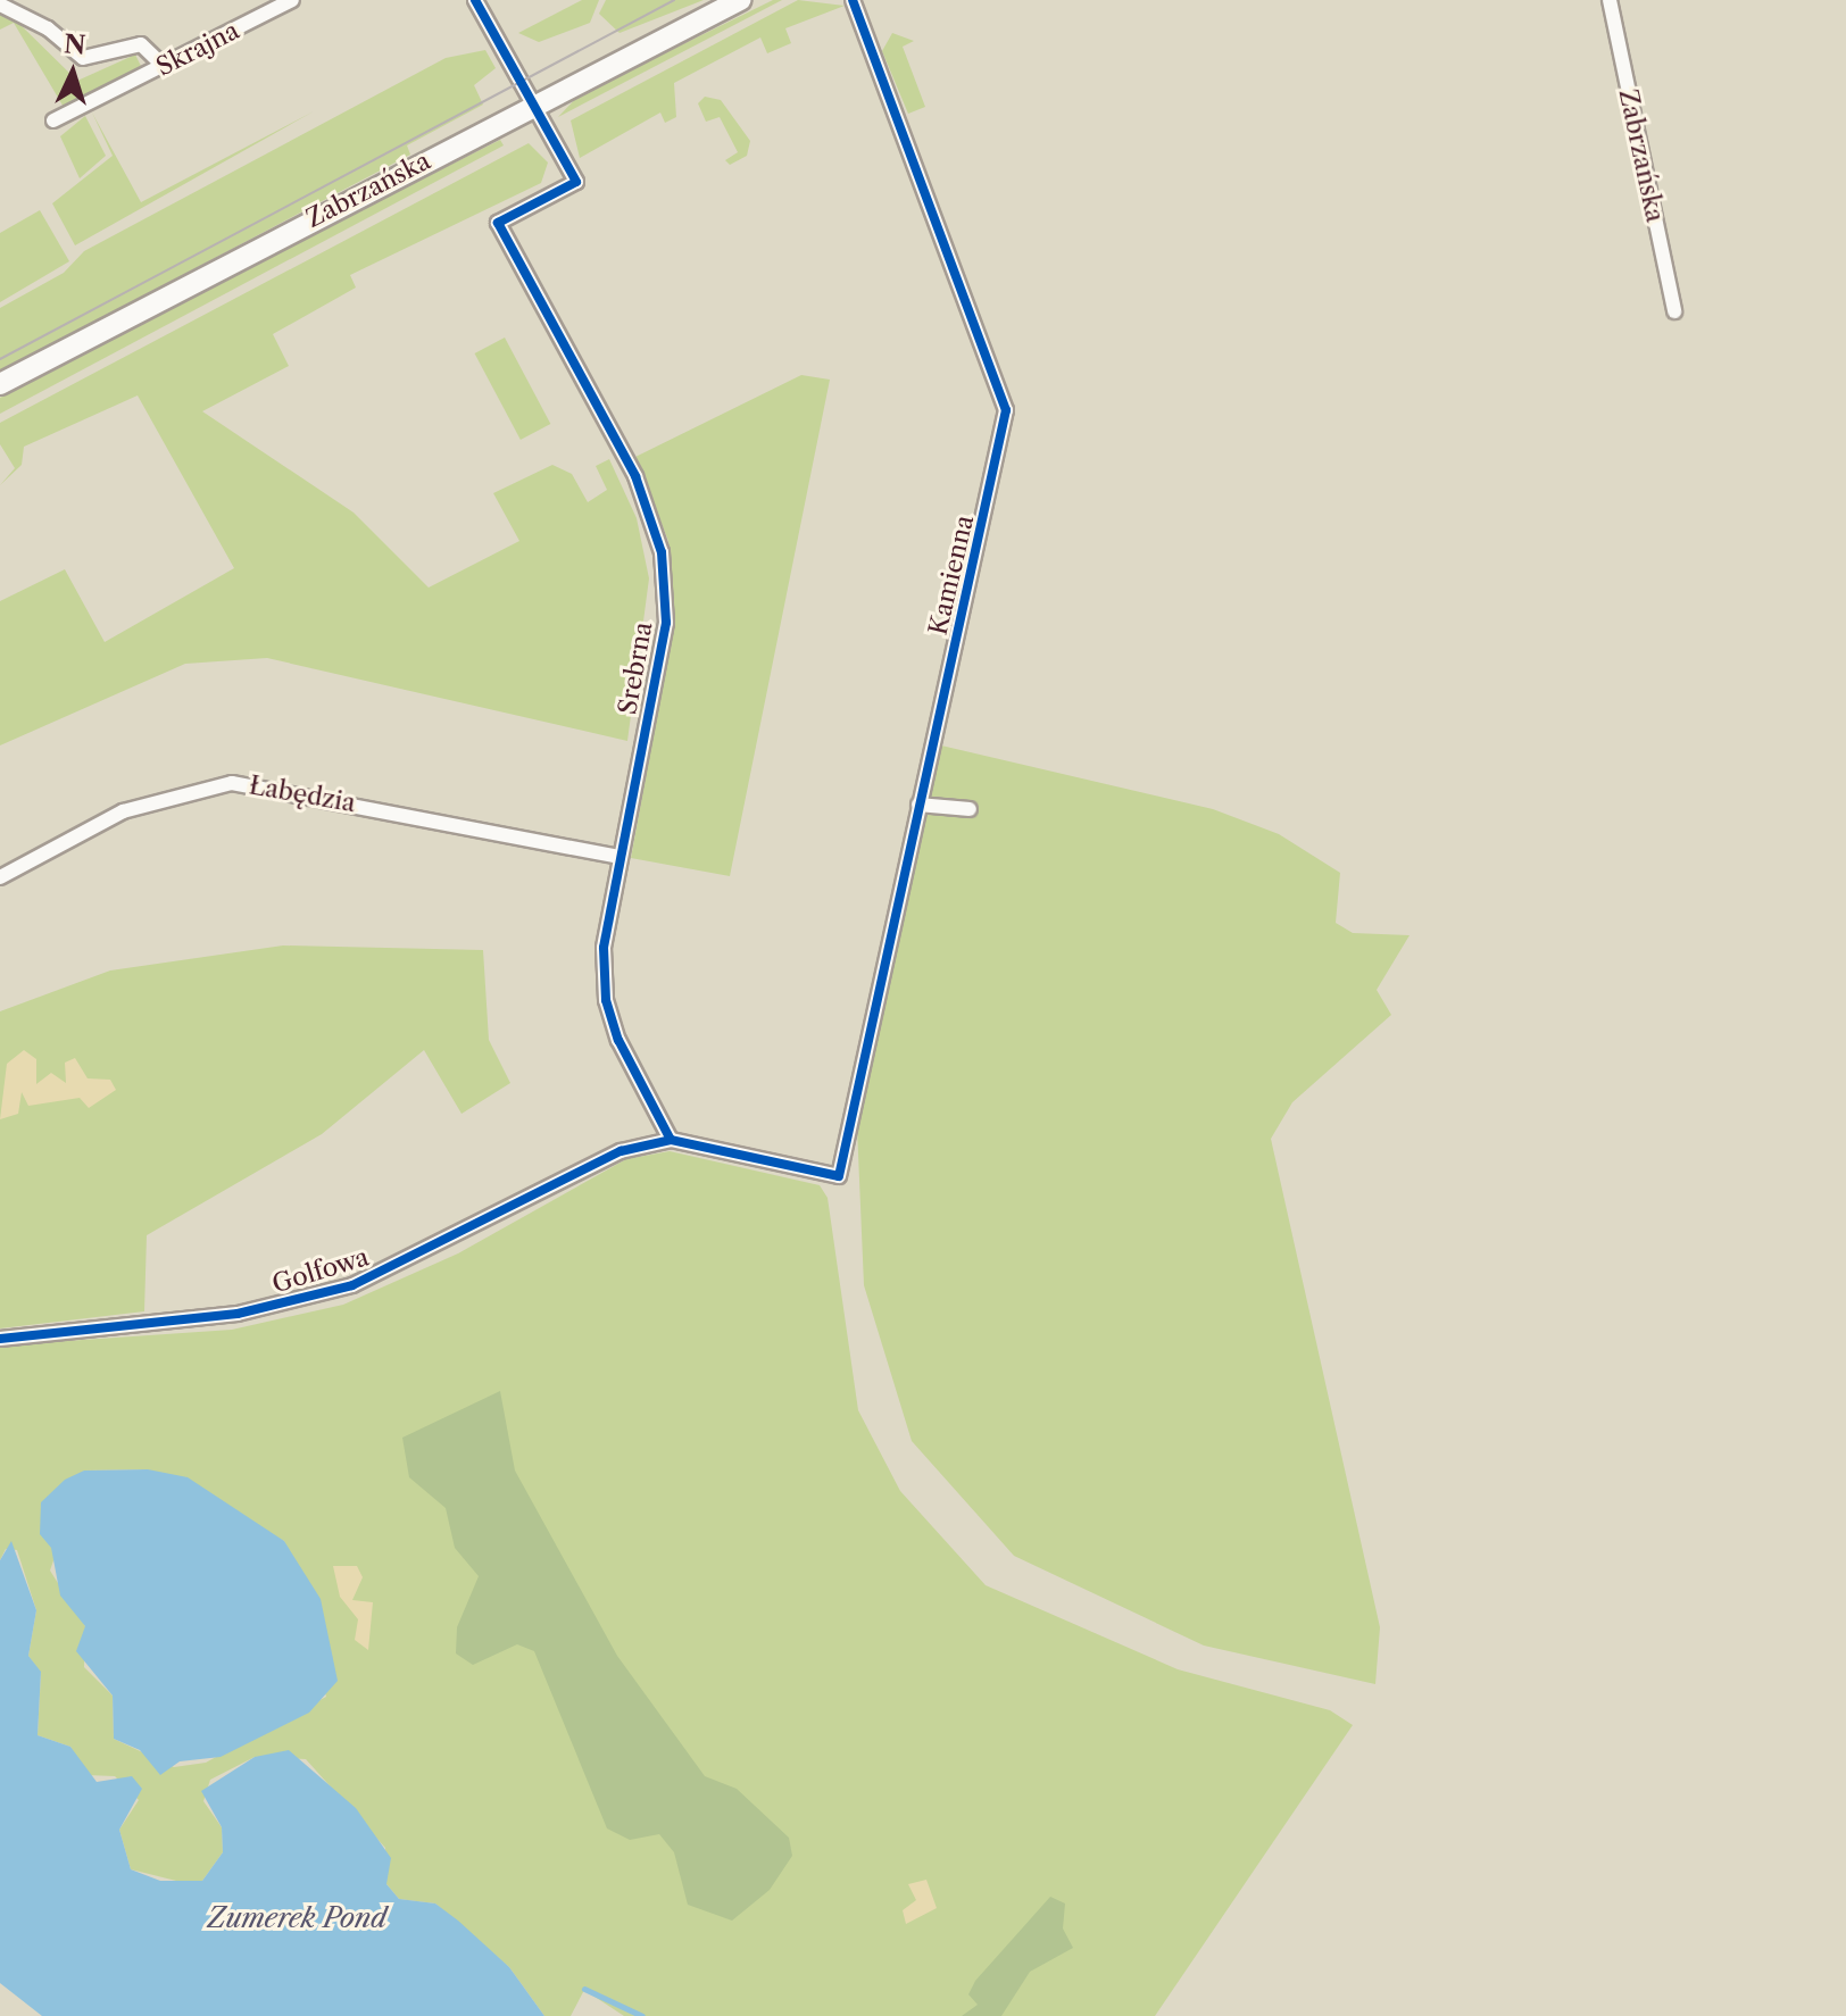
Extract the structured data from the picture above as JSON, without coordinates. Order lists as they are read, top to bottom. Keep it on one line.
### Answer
{"streets":{"main road":["Zabrzańska"],"street":["Skrajna","Kamienna","Srebrna","Łabędzia","Golfowa"]},"crossings":[["Zabrzańska","Srebrna"],["Kamienna","Golfowa"],["Srebrna","Łabędzia"],["Srebrna","Golfowa"]],"water":["Zumerek Pond"],"north":"top"}
